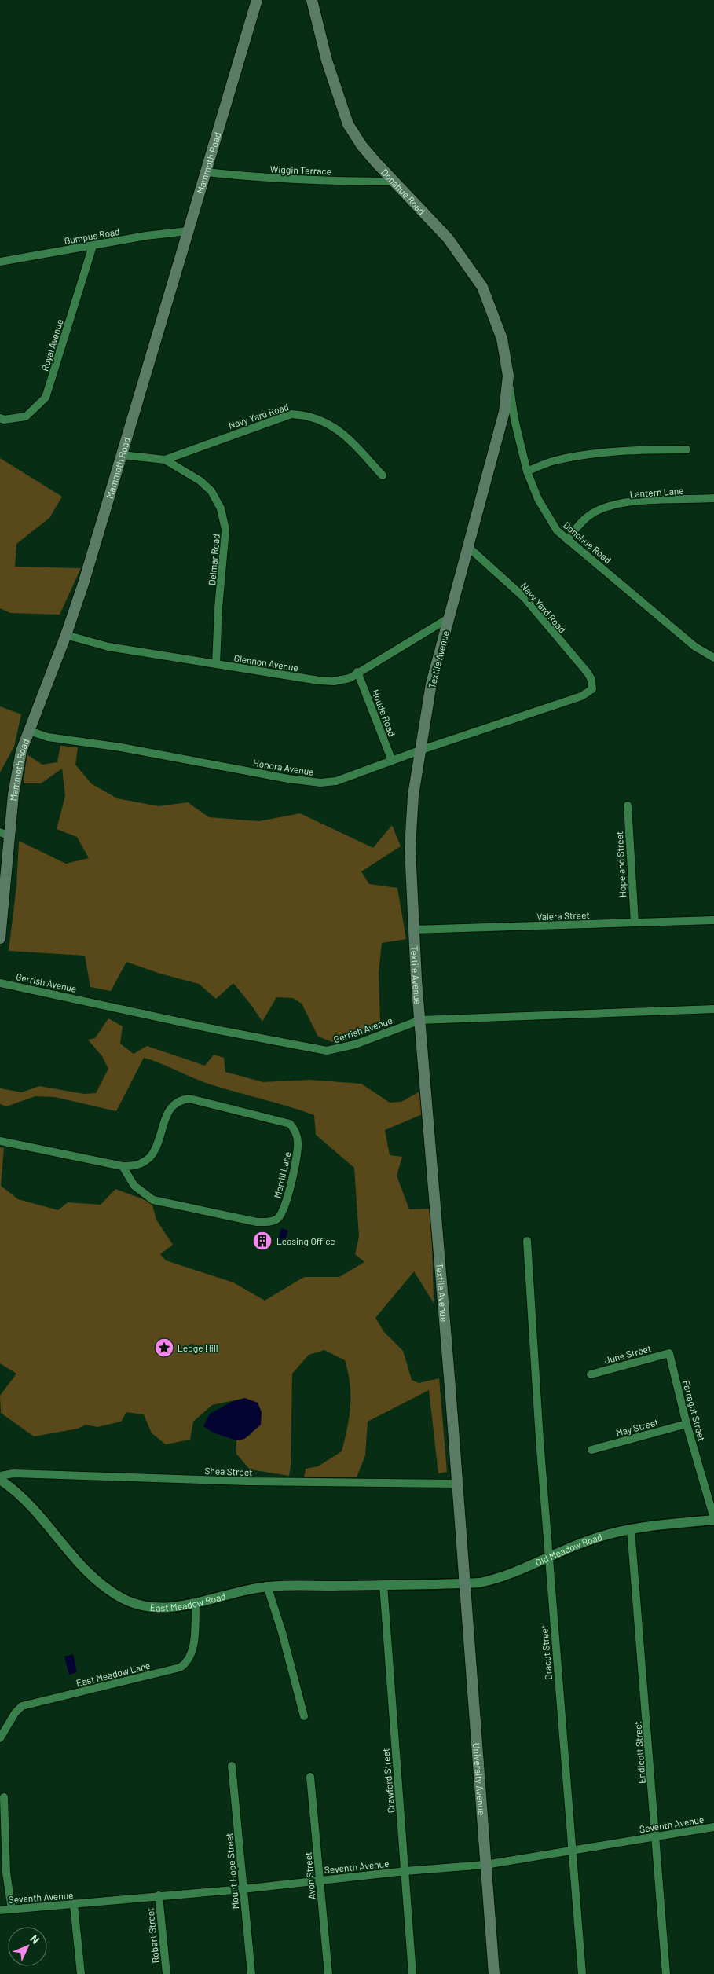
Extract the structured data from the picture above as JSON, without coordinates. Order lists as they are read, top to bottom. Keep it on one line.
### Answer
{"streets":{"main road":["Mammoth Road","Donahue Road","Textile Avenue","University Avenue"],"street":["Wiggin Terrace","Gumpus Road","Royal Avenue","Navy Yard Road","Lantern Lane","Donohue Road","Delmar Road","Glennon Avenue","Houde Road","Honora Avenue","Hopeland Street","Valera Street","Gerrish Avenue","Merrill Lane","June Street","Farragut Street","May Street","Shea Street","Old Meadow Road","East Meadow Road","Dracut Street","East Meadow Lane","Endicott Street","Crawford Street","Seventh Avenue","Mount Hope Street","Avon Street","Robert Street"]},"crossings":[["Mammoth Road","Wiggin Terrace"],["Mammoth Road","Gumpus Road"],["Mammoth Road","Navy Yard Road"],["Mammoth Road","Glennon Avenue"],["Mammoth Road","Honora Avenue"],["Wiggin Terrace","Donahue Road"],["Donahue Road","Donohue Road"],["Donahue Road","Textile Avenue"],["Gumpus Road","Royal Avenue"],["Navy Yard Road","Delmar Road"],["Navy Yard Road","Textile Avenue"],["Navy Yard Road","Honora Avenue"],["Lantern Lane","Donohue Road"],["Donohue Road","Textile Avenue"],["Delmar Road","Glennon Avenue"],["Textile Avenue","Glennon Avenue"],["Textile Avenue","Honora Avenue"],["Textile Avenue","Valera Street"],["Textile Avenue","Gerrish Avenue"],["Textile Avenue","Shea Street"],["Textile Avenue","Old Meadow Road"],["Textile Avenue","University Avenue"],["Glennon Avenue","Houde Road"],["Houde Road","Honora Avenue"],["Hopeland Street","Valera Street"],["June Street","Farragut Street"],["Farragut Street","May Street"],["Farragut Street","Old Meadow Road"],["Old Meadow Road","East Meadow Road"],["Old Meadow Road","Dracut Street"],["Old Meadow Road","Endicott Street"],["Old Meadow Road","University Avenue"],["East Meadow Road","East Meadow Lane"],["East Meadow Road","Crawford Street"],["Dracut Street","Seventh Avenue"],["Endicott Street","Seventh Avenue"],["University Avenue","Seventh Avenue"],["Crawford Street","Seventh Avenue"],["Seventh Avenue","Mount Hope Street"],["Seventh Avenue","Avon Street"],["Seventh Avenue","Robert Street"]],"places":{"building":["Leasing Office"],"place":["Ledge Hill"]},"north":"top right"}
